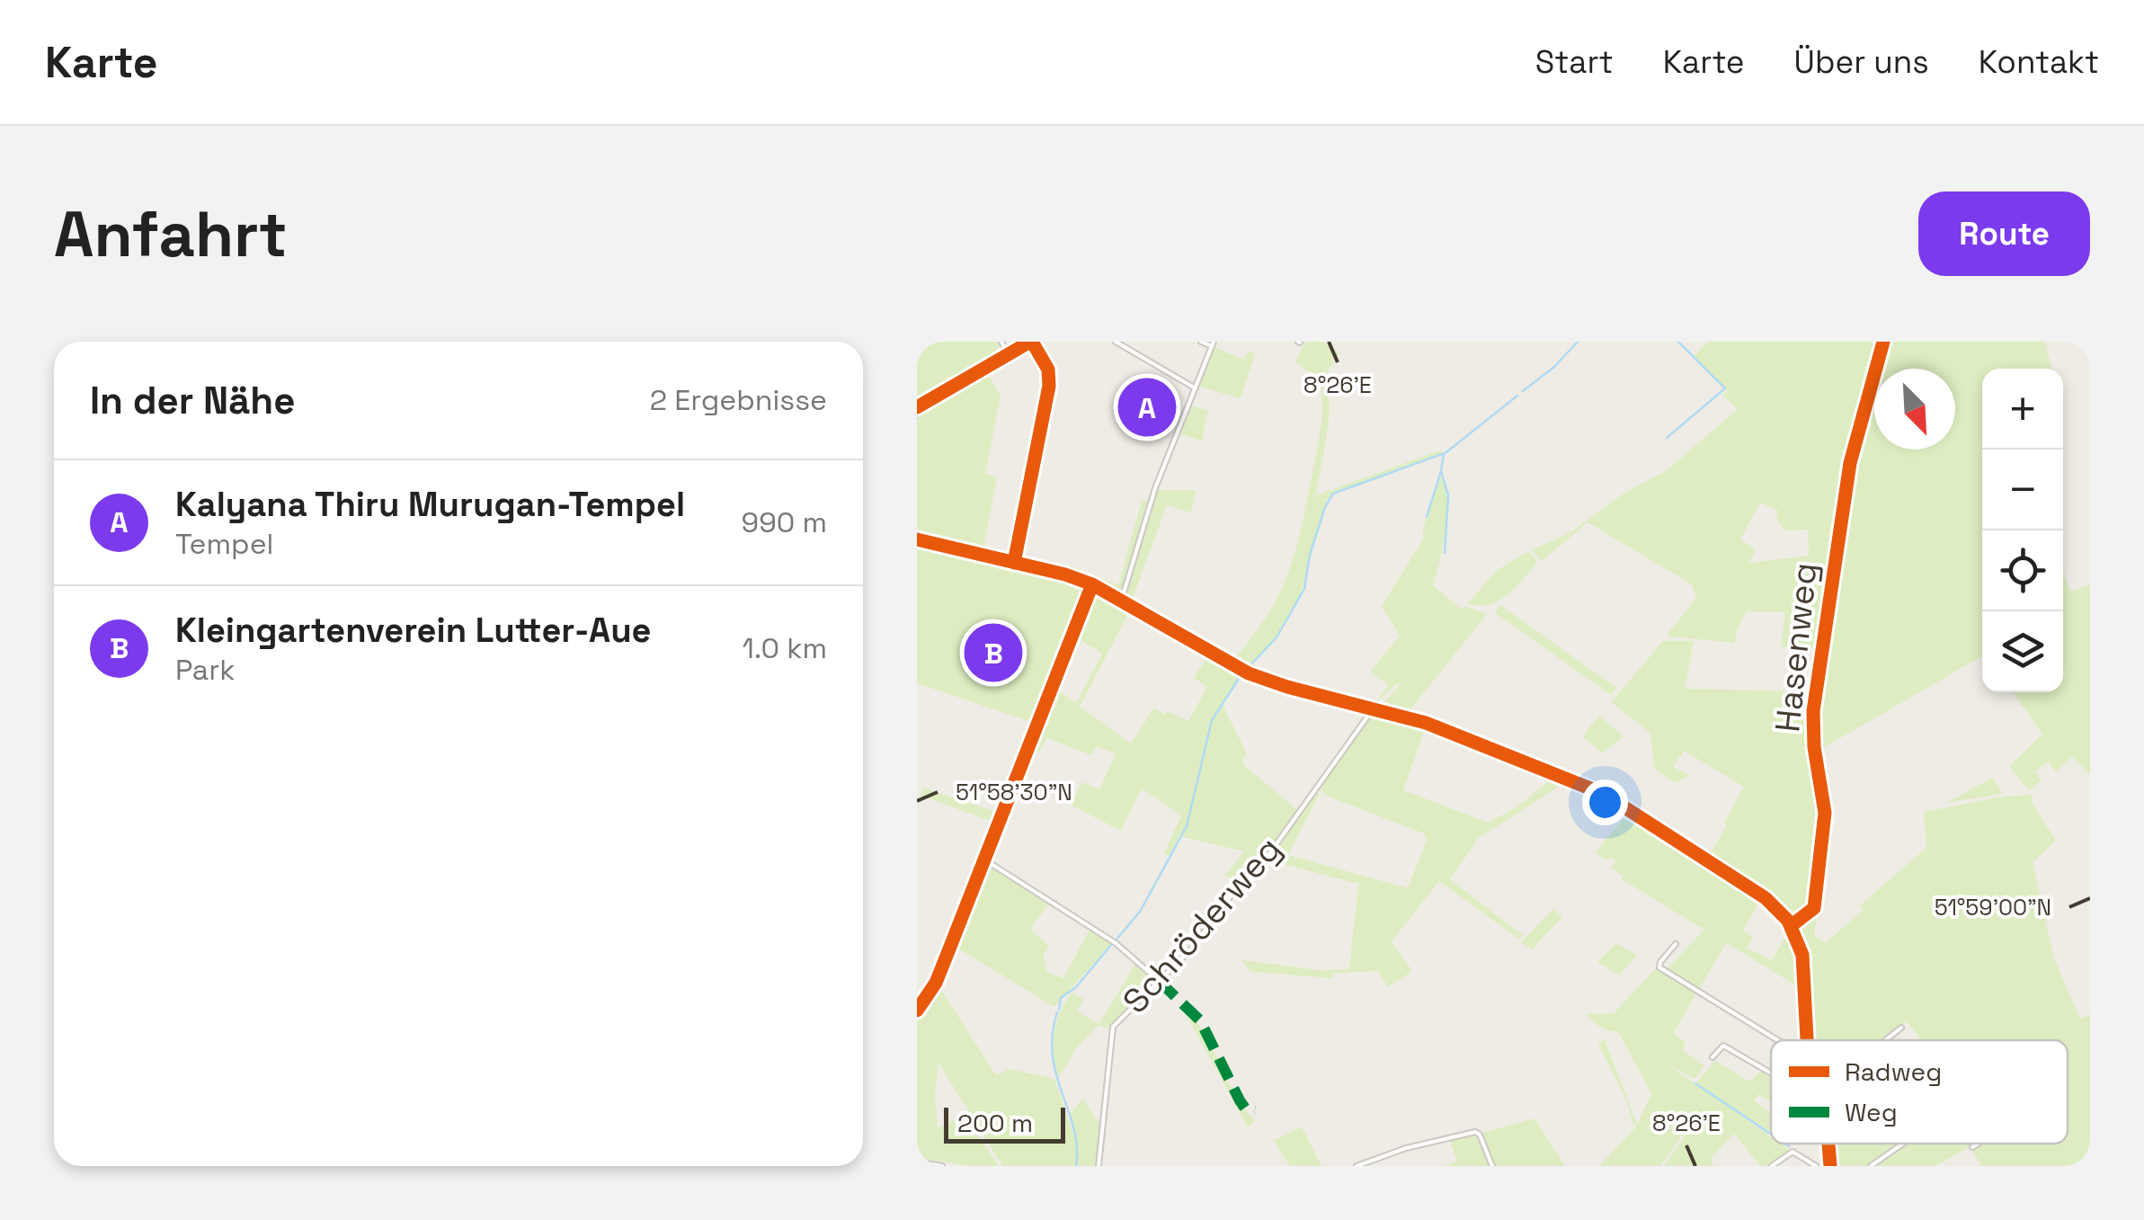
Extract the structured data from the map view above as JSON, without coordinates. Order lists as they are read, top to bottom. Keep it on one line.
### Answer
{"streets":{"street":["Hasenweg","Schröderweg"]},"legend":["Radweg","Weg"],"scale_bar":"200 m","north":"bottom right","page":{"header":"Karte","nav":["Start","Karte","Über uns","Kontakt"],"buttons":"Route","title":"Anfahrt","heading":["In der Nähe","2 Ergebnisse"],"map_buttons":["+","−"],"pins":["A","B"],"list":[{"mark":"A","name":"Kalyana Thiru Murugan-Tempel","note":"Tempel","value":"990 m"},{"mark":"B","name":"Kleingartenverein Lutter-Aue","note":"Park","value":"1.0 km"}],"scale":"200 m"},"coordinates":["8°26'E","51°58'30\"N","51°59'00\"N"]}
